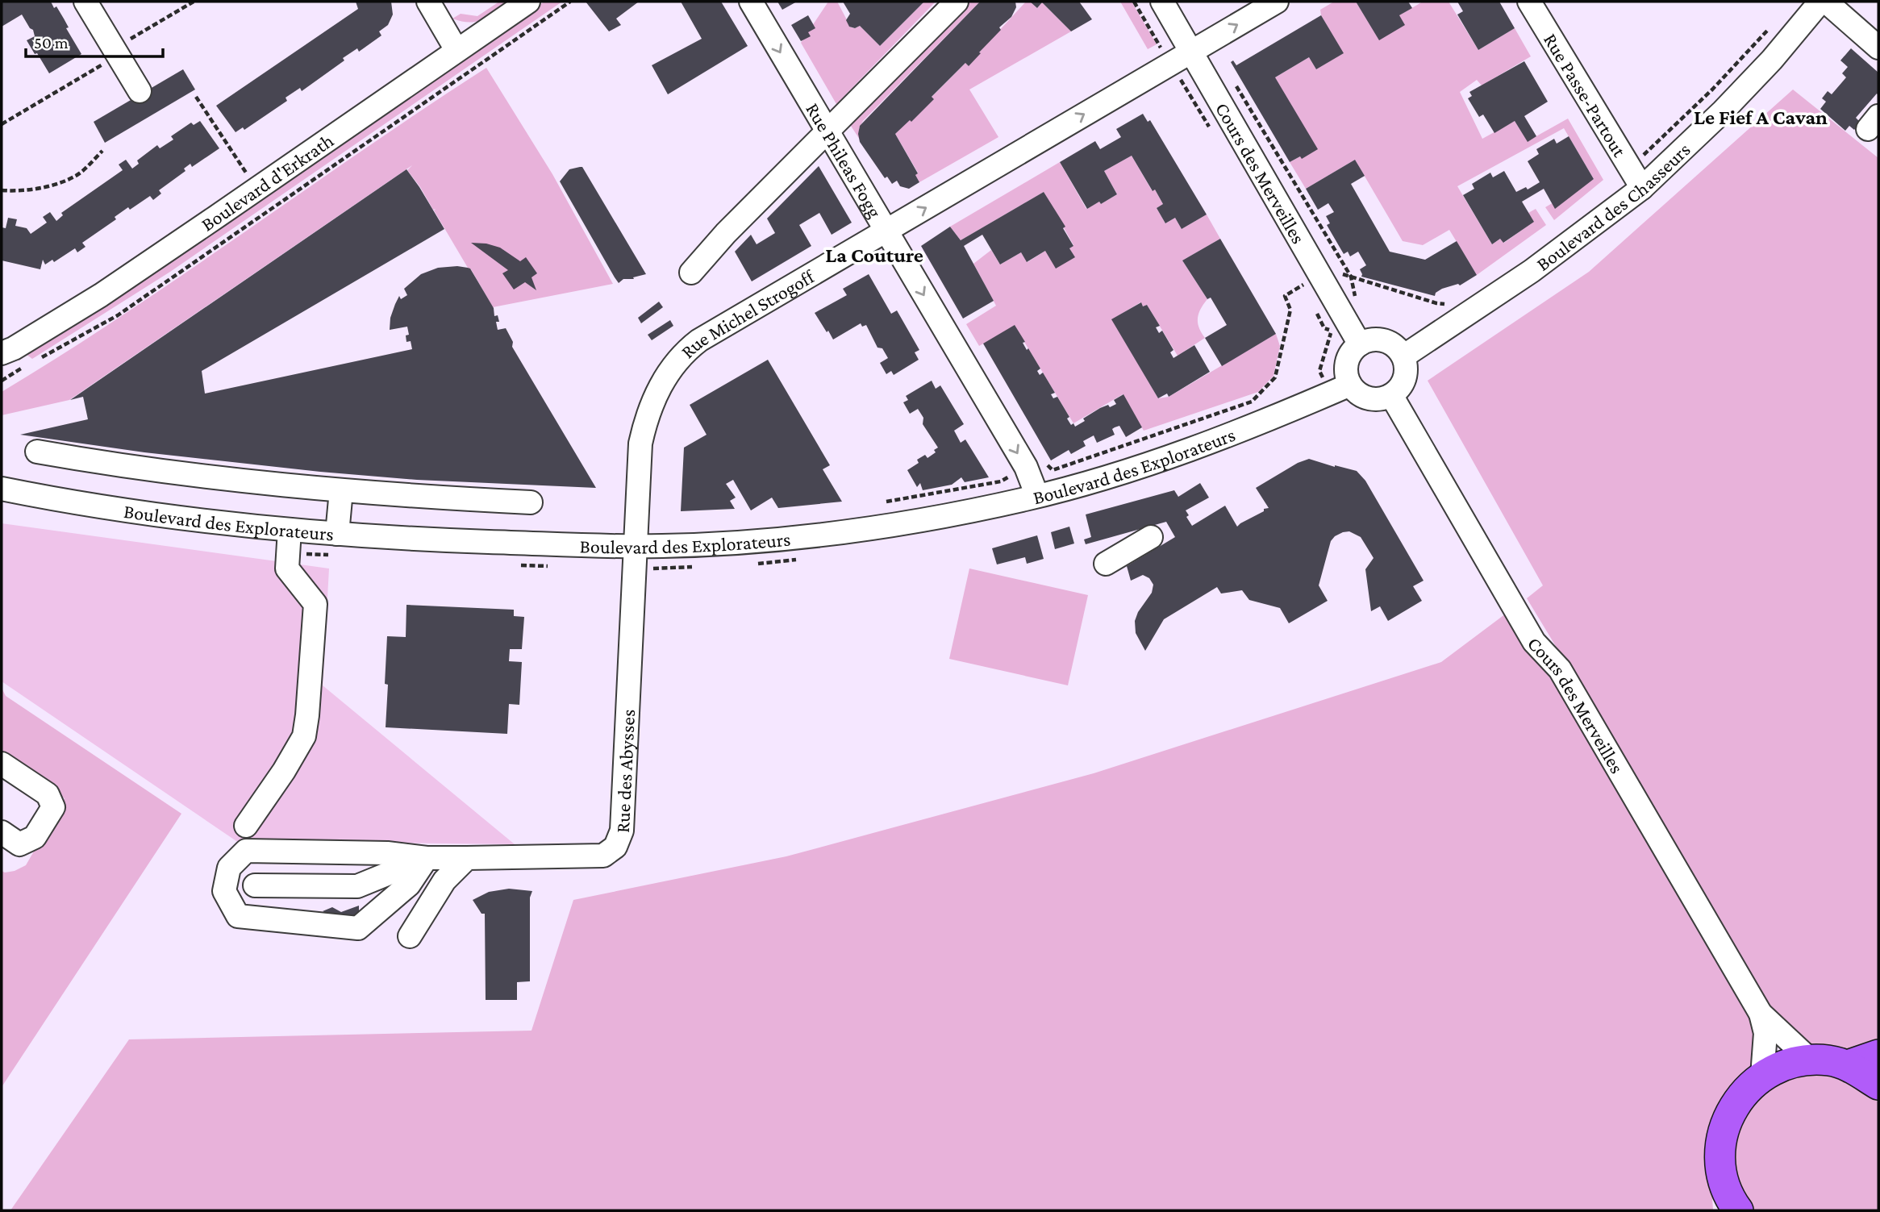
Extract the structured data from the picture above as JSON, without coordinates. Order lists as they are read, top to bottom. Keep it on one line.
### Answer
{"streets":{"street":["Rue Passe-Partout","Rue Phileas Fogg","Cours des Merveilles","Boulevard d'Erkrath","Boulevard des Chasseurs","Rue Michel Strogoff","Boulevard des Explorateurs","Rue des Abysses"]},"crossings":[["Rue Passe-Partout","Boulevard des Chasseurs"],["Rue Phileas Fogg","Rue Michel Strogoff"],["Rue Phileas Fogg","Boulevard des Explorateurs"],["Cours des Merveilles","Boulevard des Chasseurs"],["Cours des Merveilles","Rue Michel Strogoff"],["Cours des Merveilles","Boulevard des Explorateurs"],["Boulevard des Chasseurs","Boulevard des Explorateurs"],["Rue Michel Strogoff","Boulevard des Explorateurs"],["Rue Michel Strogoff","Rue des Abysses"],["Boulevard des Explorateurs","Rue des Abysses"]],"one_way":["Rue Phileas Fogg"],"districts":["Le Fief A Cavan","La Couture"],"scale_bar":"50 m"}
